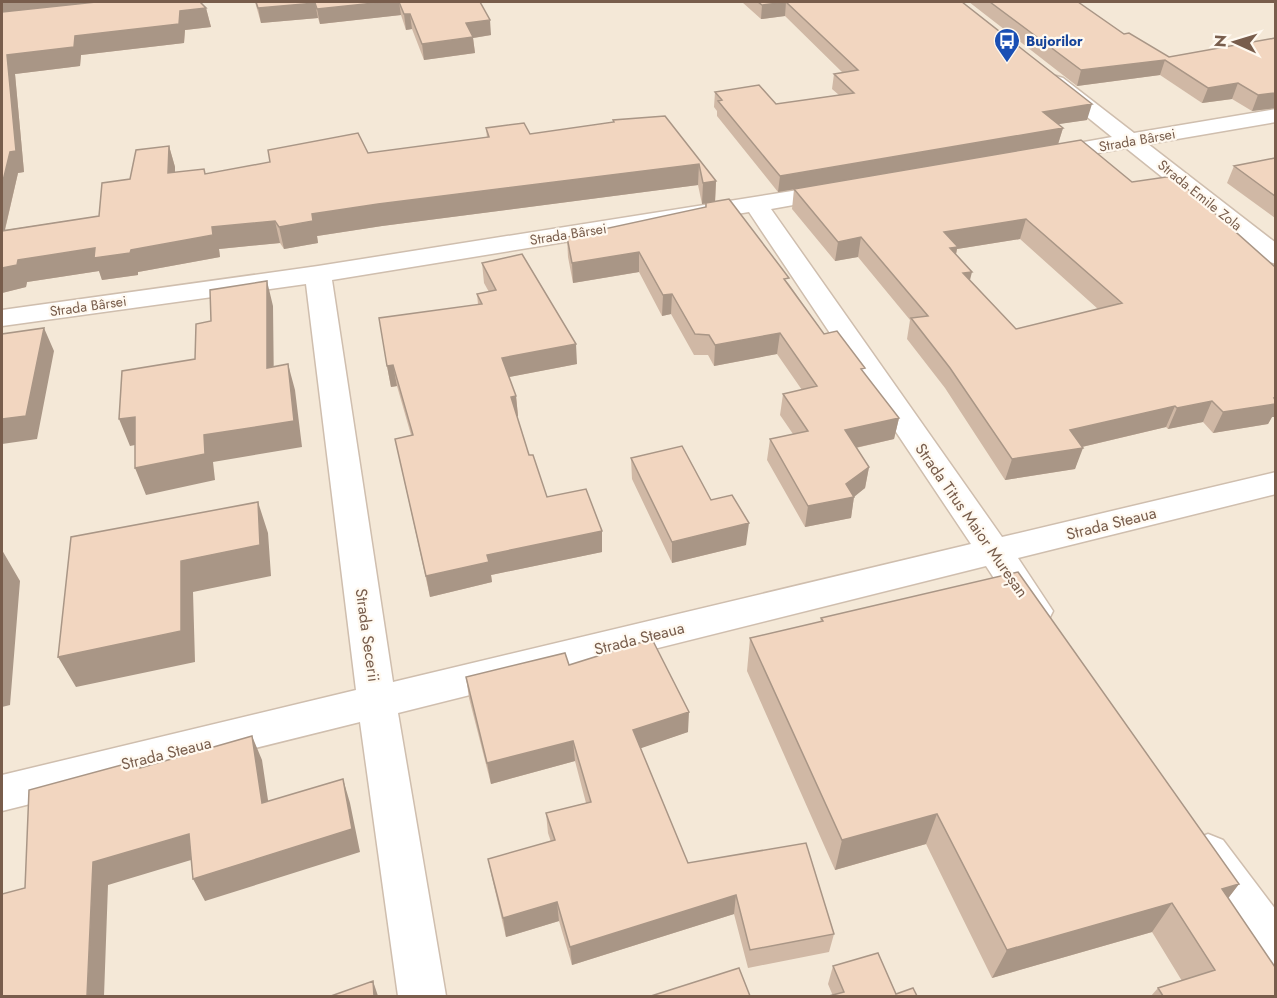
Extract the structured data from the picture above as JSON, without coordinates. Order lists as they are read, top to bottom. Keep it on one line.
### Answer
{"streets":{"street":["Strada Bârsei","Strada Emile Zola","Strada Titus Maior Mureșan","Strada Steaua","Strada Secerii"]},"crossings":[["Strada Bârsei","Strada Emile Zola"],["Strada Bârsei","Strada Titus Maior Mureșan"],["Strada Bârsei","Strada Secerii"],["Strada Titus Maior Mureșan","Strada Steaua"],["Strada Steaua","Strada Secerii"]],"places":{"bus stop":["Bujorilor"]},"north":"left"}
